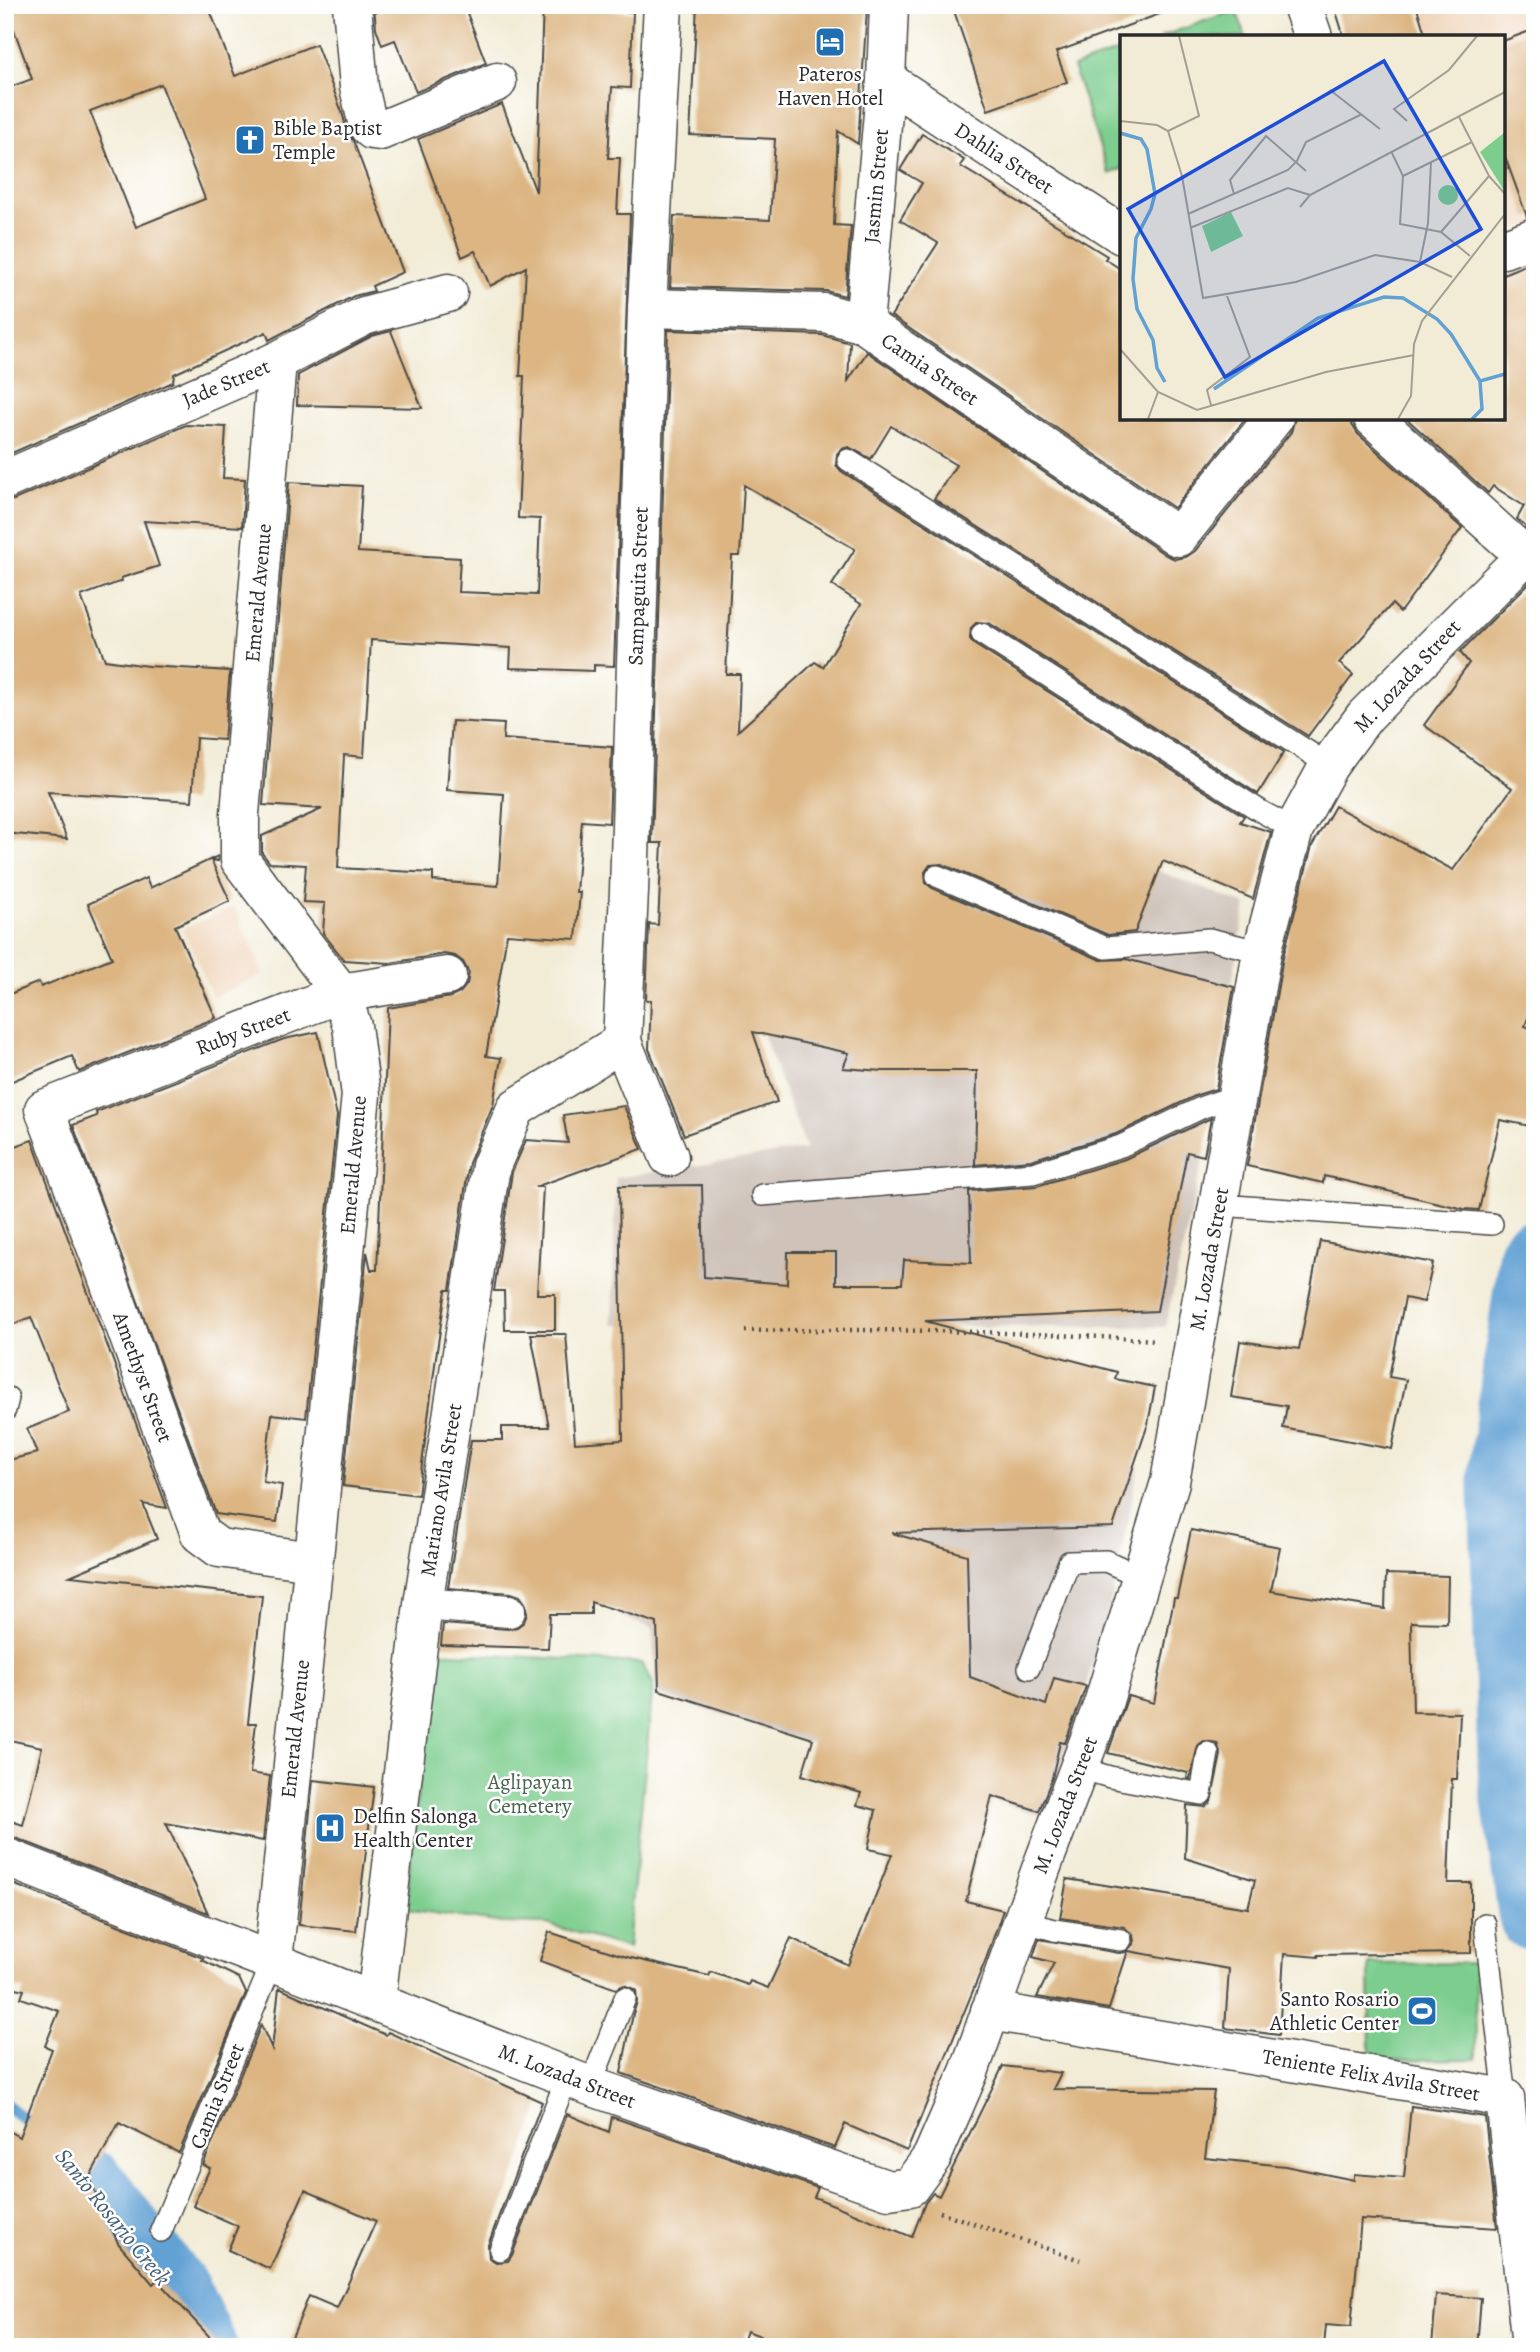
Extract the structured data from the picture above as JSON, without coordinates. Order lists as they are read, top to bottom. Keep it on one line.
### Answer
{"streets":{"street":["Dahlia Street","Jasmin Street","Camia Street","Jade Street","Sampaguita Street","Emerald Avenue","M. Lozada Street","Ruby Street","Amethyst Street","Mariano Avila Street","Teniente Felix Avila Street"]},"crossings":[["Dahlia Street","Jasmin Street"],["Jasmin Street","Camia Street"],["Camia Street","Sampaguita Street"],["Camia Street","Emerald Avenue"],["Camia Street","M. Lozada Street"],["Jade Street","Emerald Avenue"],["Sampaguita Street","Mariano Avila Street"],["Emerald Avenue","M. Lozada Street"],["Emerald Avenue","Ruby Street"],["Emerald Avenue","Amethyst Street"],["M. Lozada Street","Mariano Avila Street"],["M. Lozada Street","Teniente Felix Avila Street"],["Ruby Street","Amethyst Street"]],"water":["Santo Rosario Creek"],"parks":["Aglipayan Cemetery"],"places":{"hotel":["Pateros Haven Hotel"],"church":["Bible Baptist Temple"],"hospital":["Delfin Salonga Health Center"],"sports":["Santo Rosario Athletic Center"]}}
